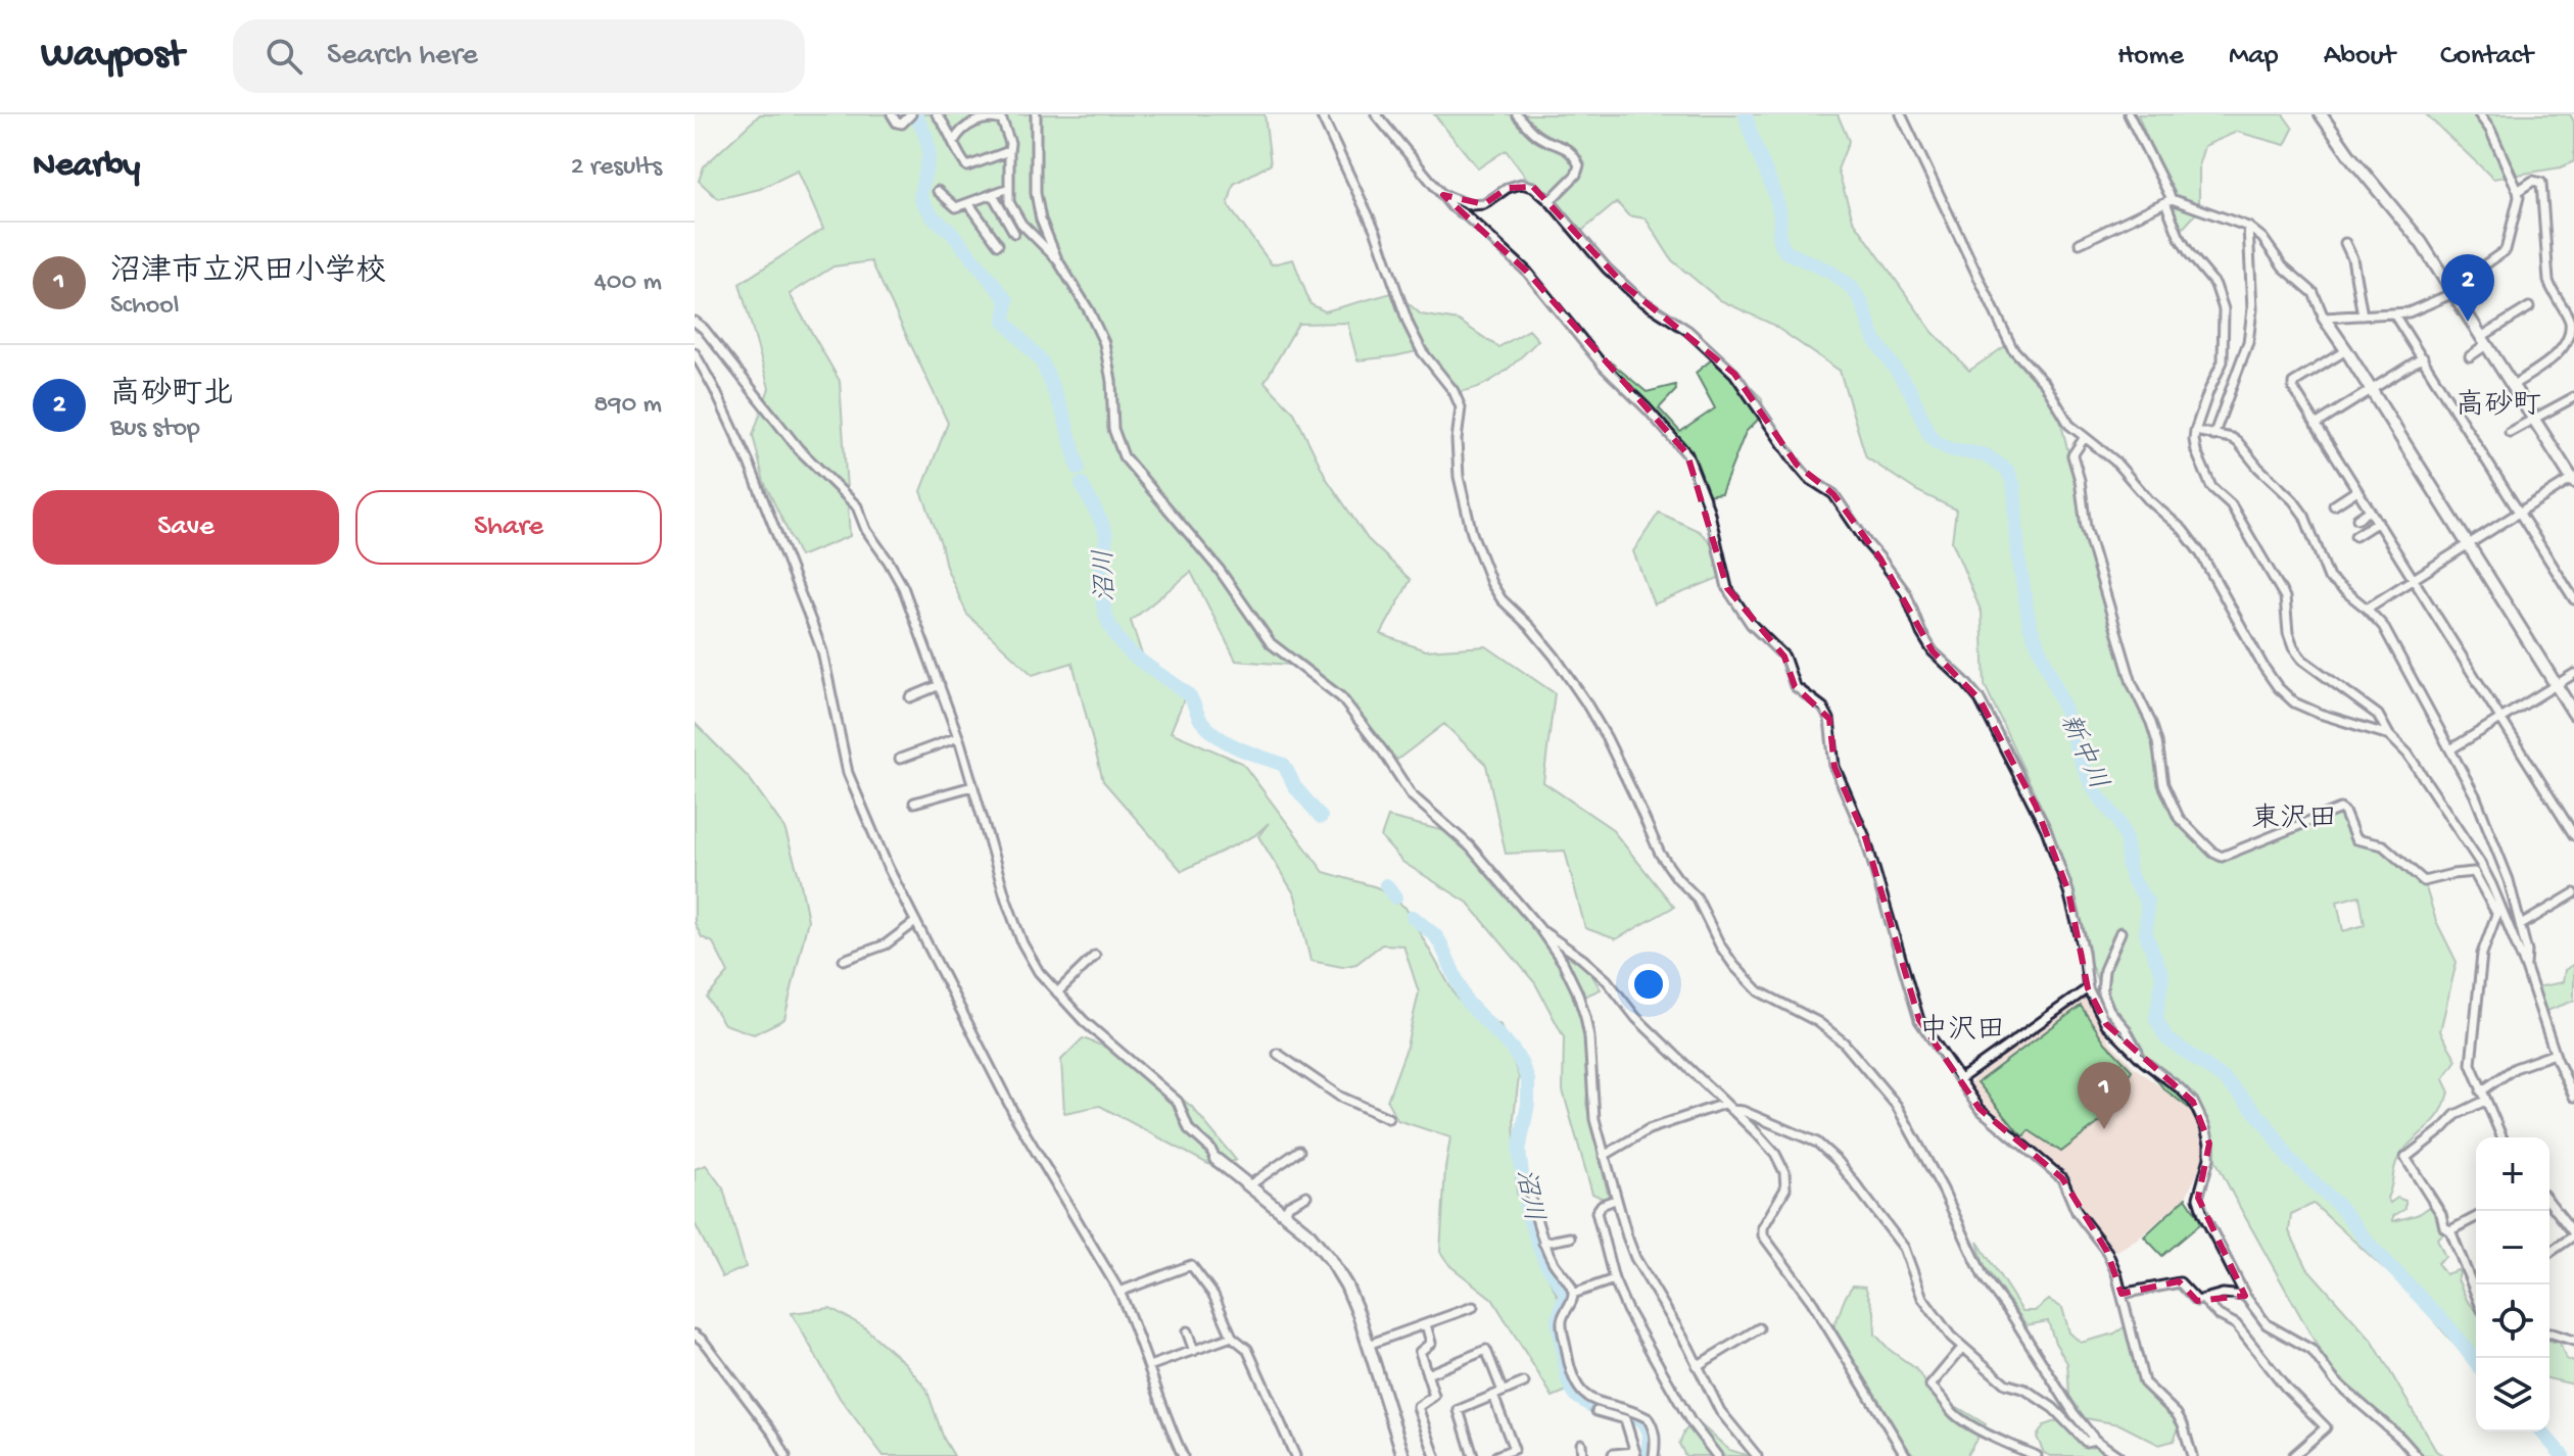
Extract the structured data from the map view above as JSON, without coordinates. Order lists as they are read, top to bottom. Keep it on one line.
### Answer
{"districts":["高砂町","東沢田","中沢田"],"water":["沼川","新中川"],"page":{"header":"Waypost","search":"Search here","nav":["Home","Map","About","Contact"],"heading":["Nearby","2 results"],"list":[{"mark":"1","name":"沼津市立沢田小学校","note":"School","value":"400 m"},{"mark":"2","name":"高砂町北","note":"Bus stop","value":"890 m"}],"pins":["2","1"],"buttons":["Save","Share"],"map_buttons":["+","−"]}}
